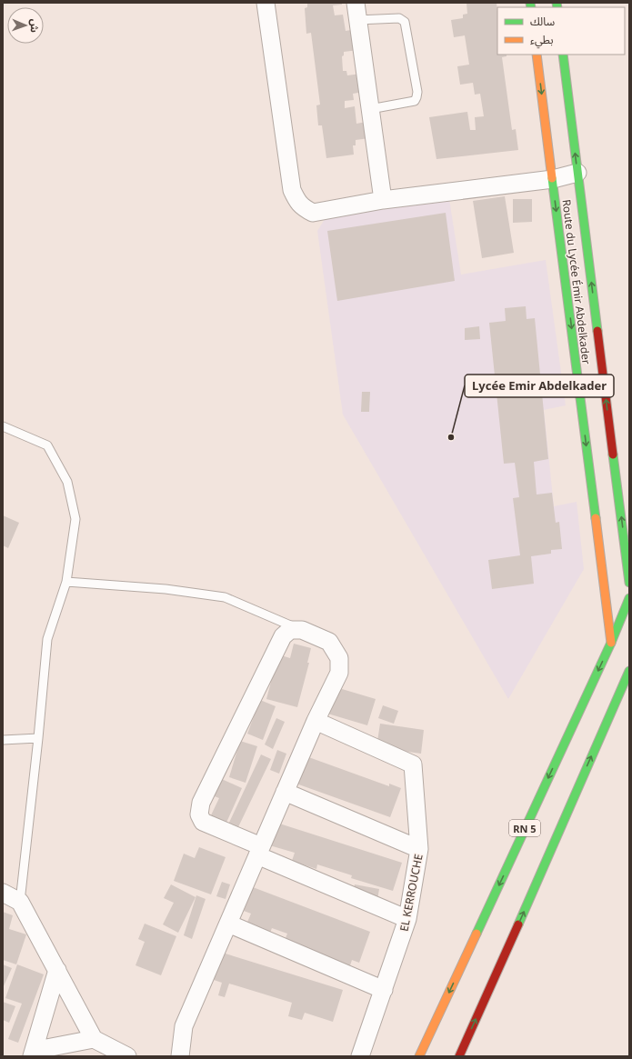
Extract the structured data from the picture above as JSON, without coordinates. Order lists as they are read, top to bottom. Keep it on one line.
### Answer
{"streets":{"street":["Route du Lycée Émir Abdelkader","RN 5","EL KERROUCHE"]},"crossings":[["Route du Lycée Émir Abdelkader","RN 5"]],"places":["Lycée Emir Abdelkader"],"legend":["سالك","بطيء"],"north":"right"}
